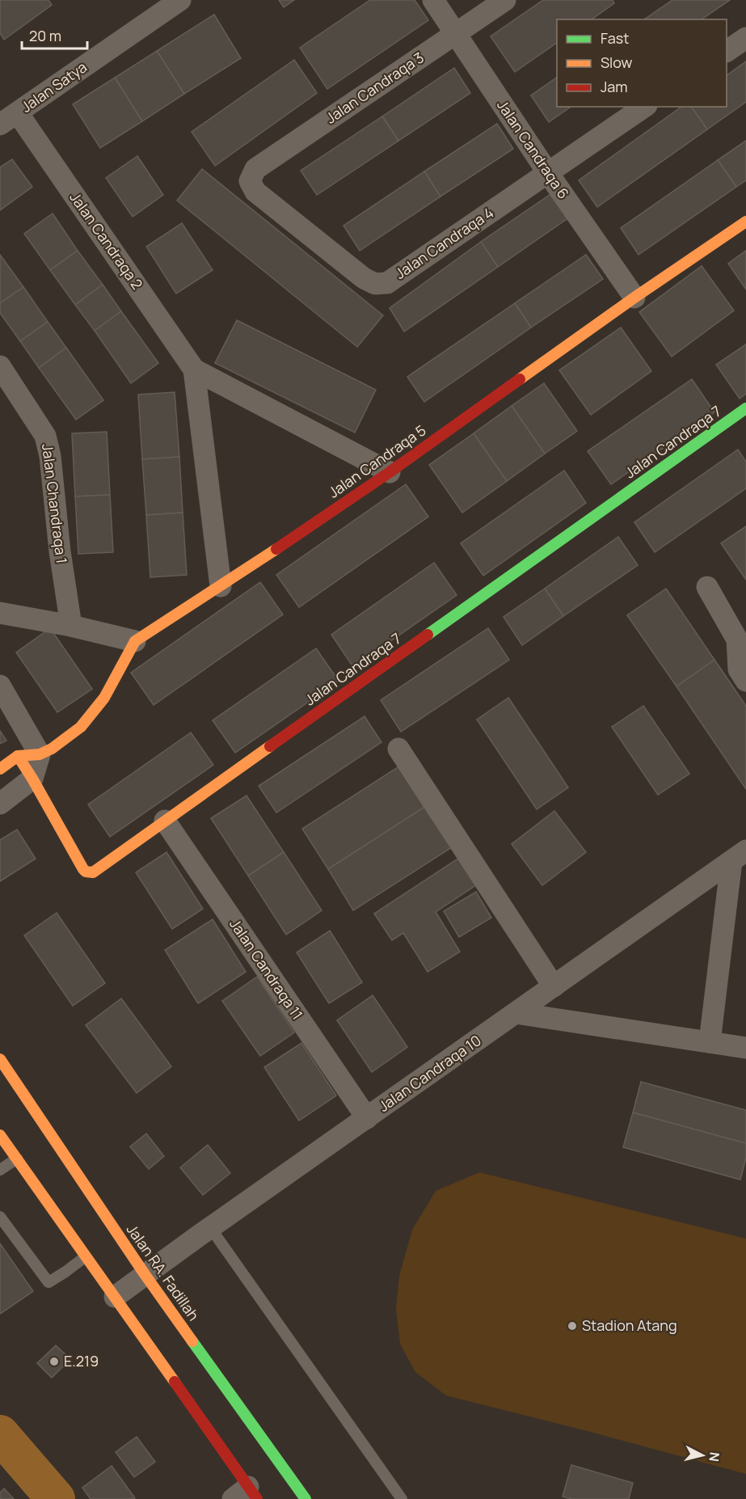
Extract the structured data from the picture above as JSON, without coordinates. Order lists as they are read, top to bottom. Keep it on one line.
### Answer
{"streets":{"street":["Jalan Satya","Jalan Candraqa 3","Jalan Candraqa 6","Jalan Candraqa 2","Jalan Candraqa 4","Jalan Candraqa 7","Jalan Candraqa 5","Jalan Chandraqa 1","Jalan Candraqa 11","Jalan Candraqa 10","Jalan RA. Fadillah"]},"crossings":[["Jalan Satya","Jalan Candraqa 2"],["Jalan Candraqa 3","Jalan Candraqa 6"],["Jalan Candraqa 3","Jalan Candraqa 4"],["Jalan Candraqa 6","Jalan Candraqa 4"],["Jalan Candraqa 6","Jalan Candraqa 5"],["Jalan Candraqa 2","Jalan Candraqa 5"],["Jalan Candraqa 7","Jalan Candraqa 11"],["Jalan Candraqa 11","Jalan Candraqa 10"],["Jalan Candraqa 10","Jalan RA. Fadillah"]],"places":["Stadion Atang","E.219"],"legend":["Fast","Slow","Jam"],"scale_bar":"20 m","north":"right"}
